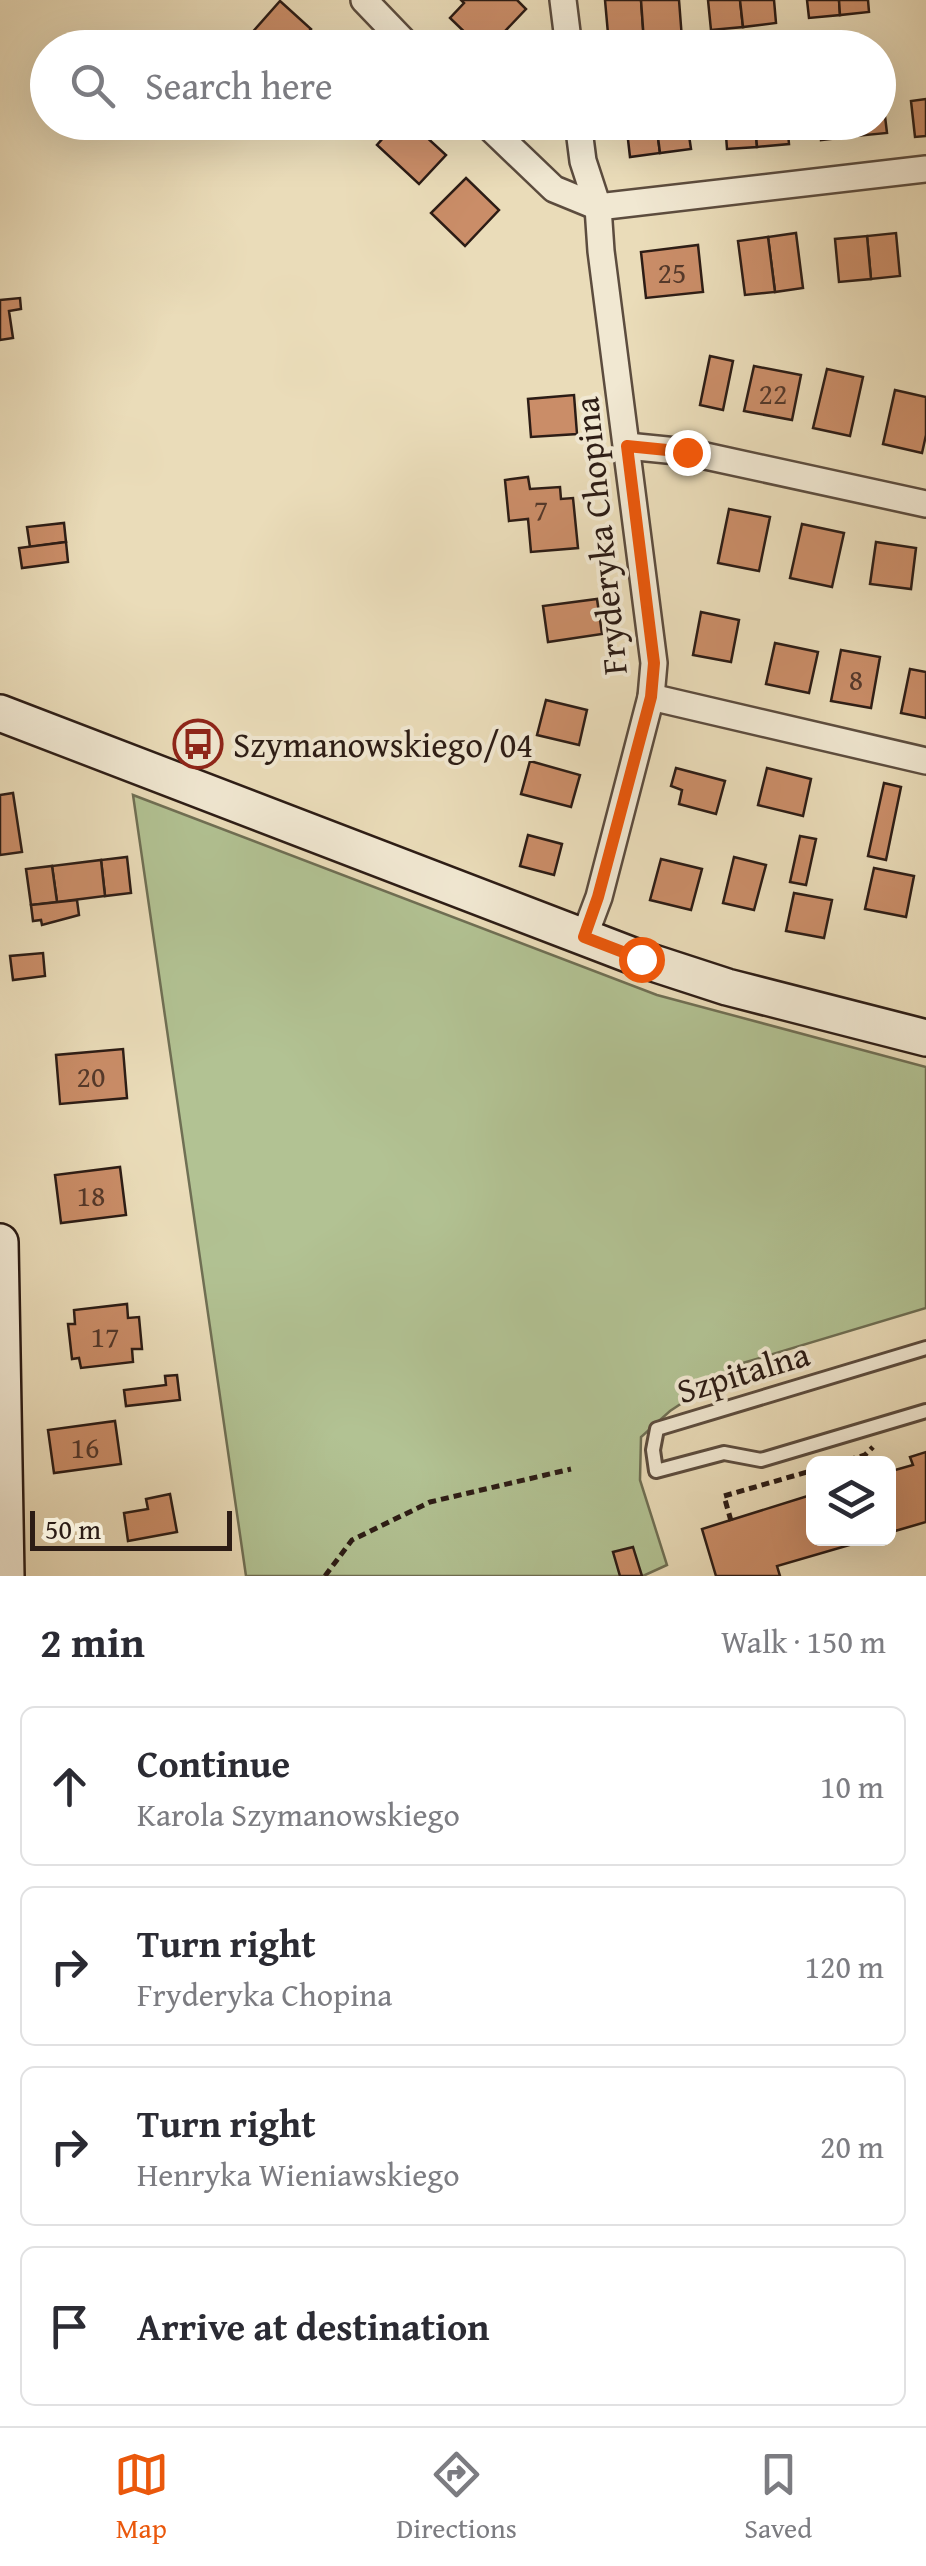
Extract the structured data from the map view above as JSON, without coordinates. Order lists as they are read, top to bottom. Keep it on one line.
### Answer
{"streets":{"street":["Fryderyka Chopina"],"lane":["Szpitalna"]},"places":{"bus stop":["Szymanowskiego/04"]},"house_numbers":["25","22","7","8","20","18","17","16"],"scale_bar":"50 m","page":{"search":"Search here","scale":"50 m","heading":["2 min","Walk · 150 m"],"list":[["Continue","Karola Szymanowskiego","10 m"],["Turn right","Fryderyka Chopina","120 m"],["Turn right","Henryka Wieniawskiego","20 m"],"Arrive at destination"],"nav":["Map","Directions","Saved"]}}
